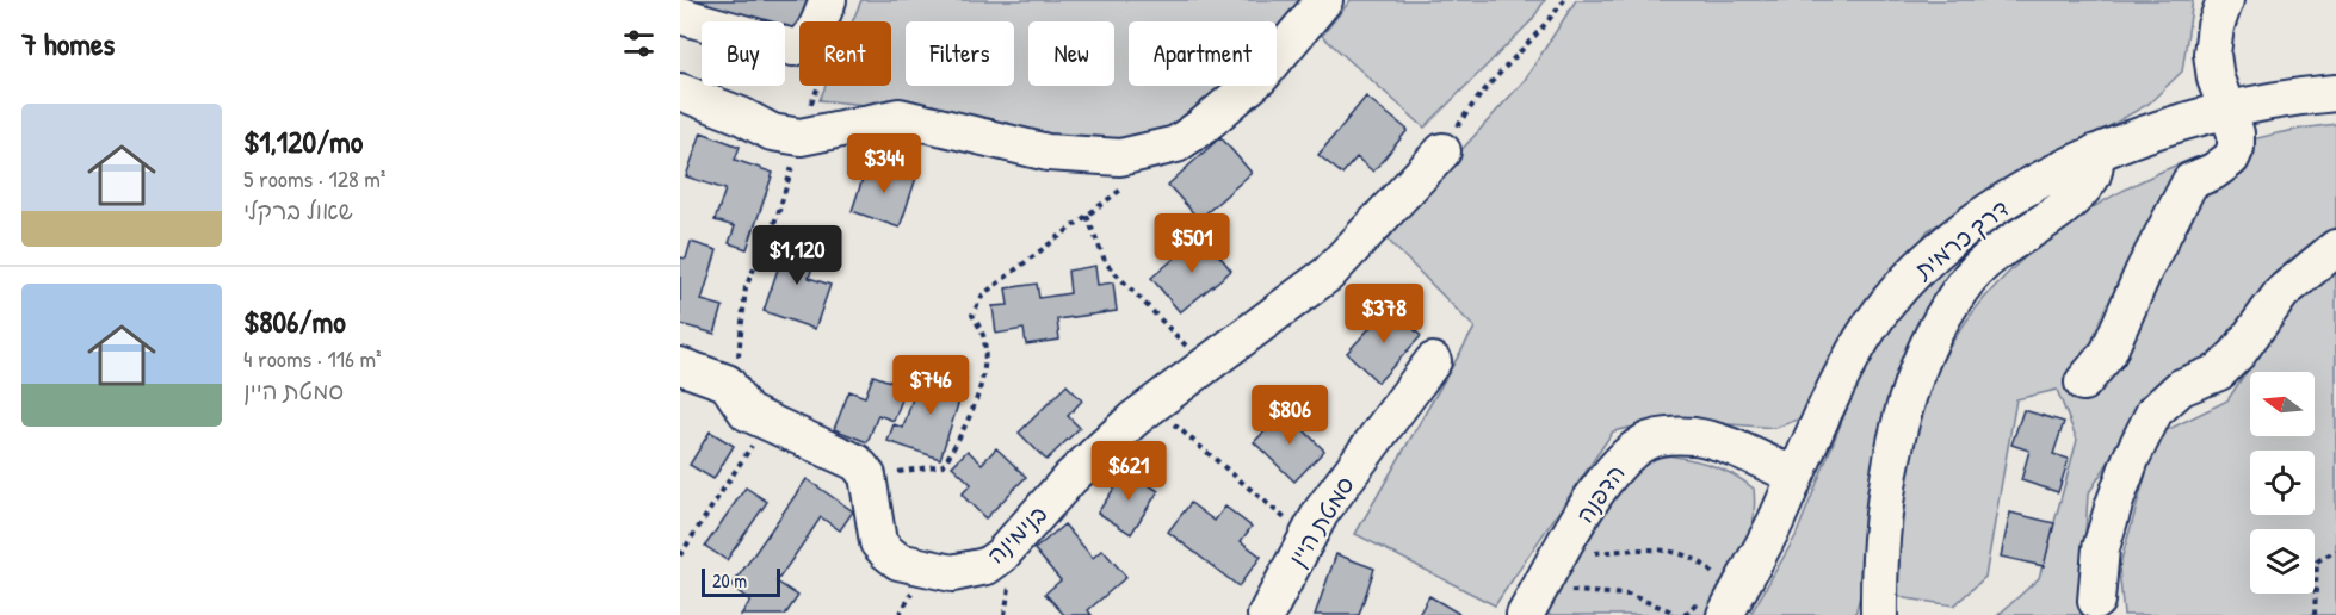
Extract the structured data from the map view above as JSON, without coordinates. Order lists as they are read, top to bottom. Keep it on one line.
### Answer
{"streets":{"street":["דרך כרמית","הדפנה","סמטת היין","בנימינה"]},"crossings":[["דרך כרמית","הדפנה"]],"scale_bar":"20 m","north":"left","page":{"heading":"7 homes","chip":["Buy","Rent","Filters","New","Apartment"],"list":[{"name":"$1,120/mo","note":"5 rooms · 128 m² · שאול ברקלי"},{"name":"$806/mo","note":"4 rooms · 116 m² · סמטת היין"}],"price":["$344","$501","$1,120","$378","$746","$806","$621"],"scale":"20 m"}}
